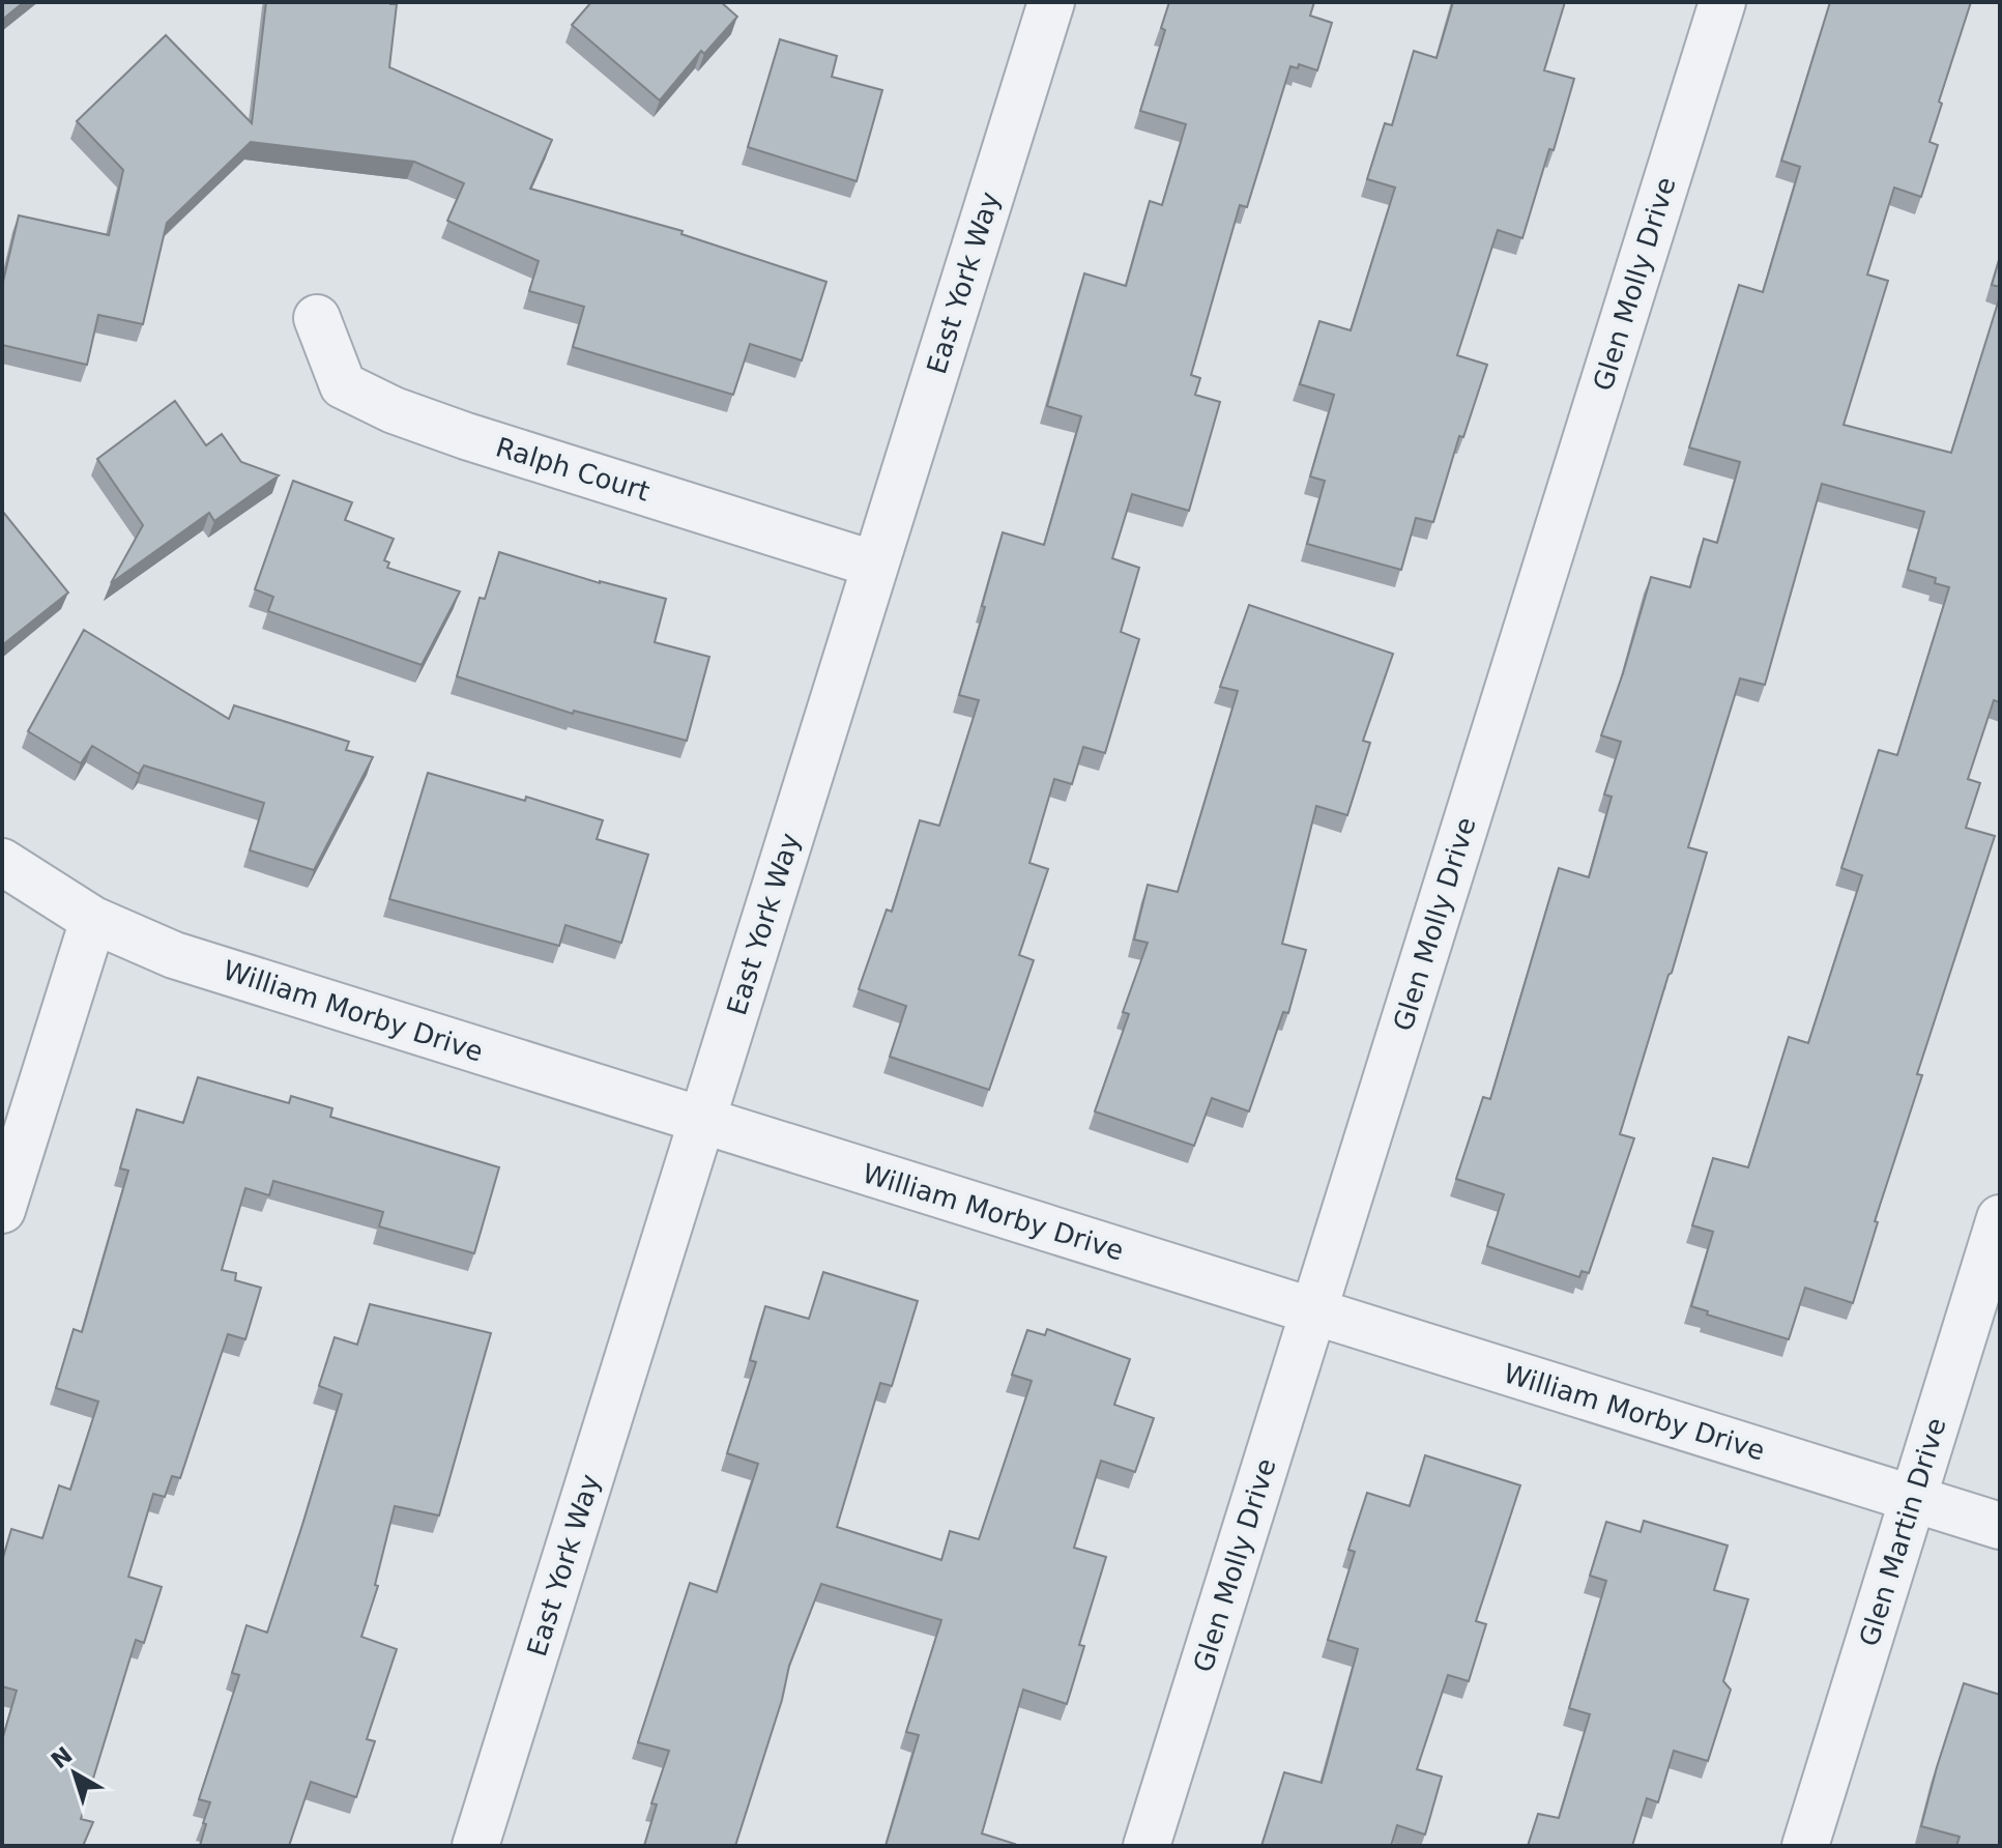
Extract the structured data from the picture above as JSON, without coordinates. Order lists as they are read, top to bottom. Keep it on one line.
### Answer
{"streets":{"street":["East York Way","Glen Molly Drive","Ralph Court","William Morby Drive","Glen Martin Drive"]},"crossings":[["East York Way","Ralph Court"],["East York Way","William Morby Drive"],["Glen Molly Drive","William Morby Drive"],["William Morby Drive","Glen Martin Drive"]],"north":"top left"}
